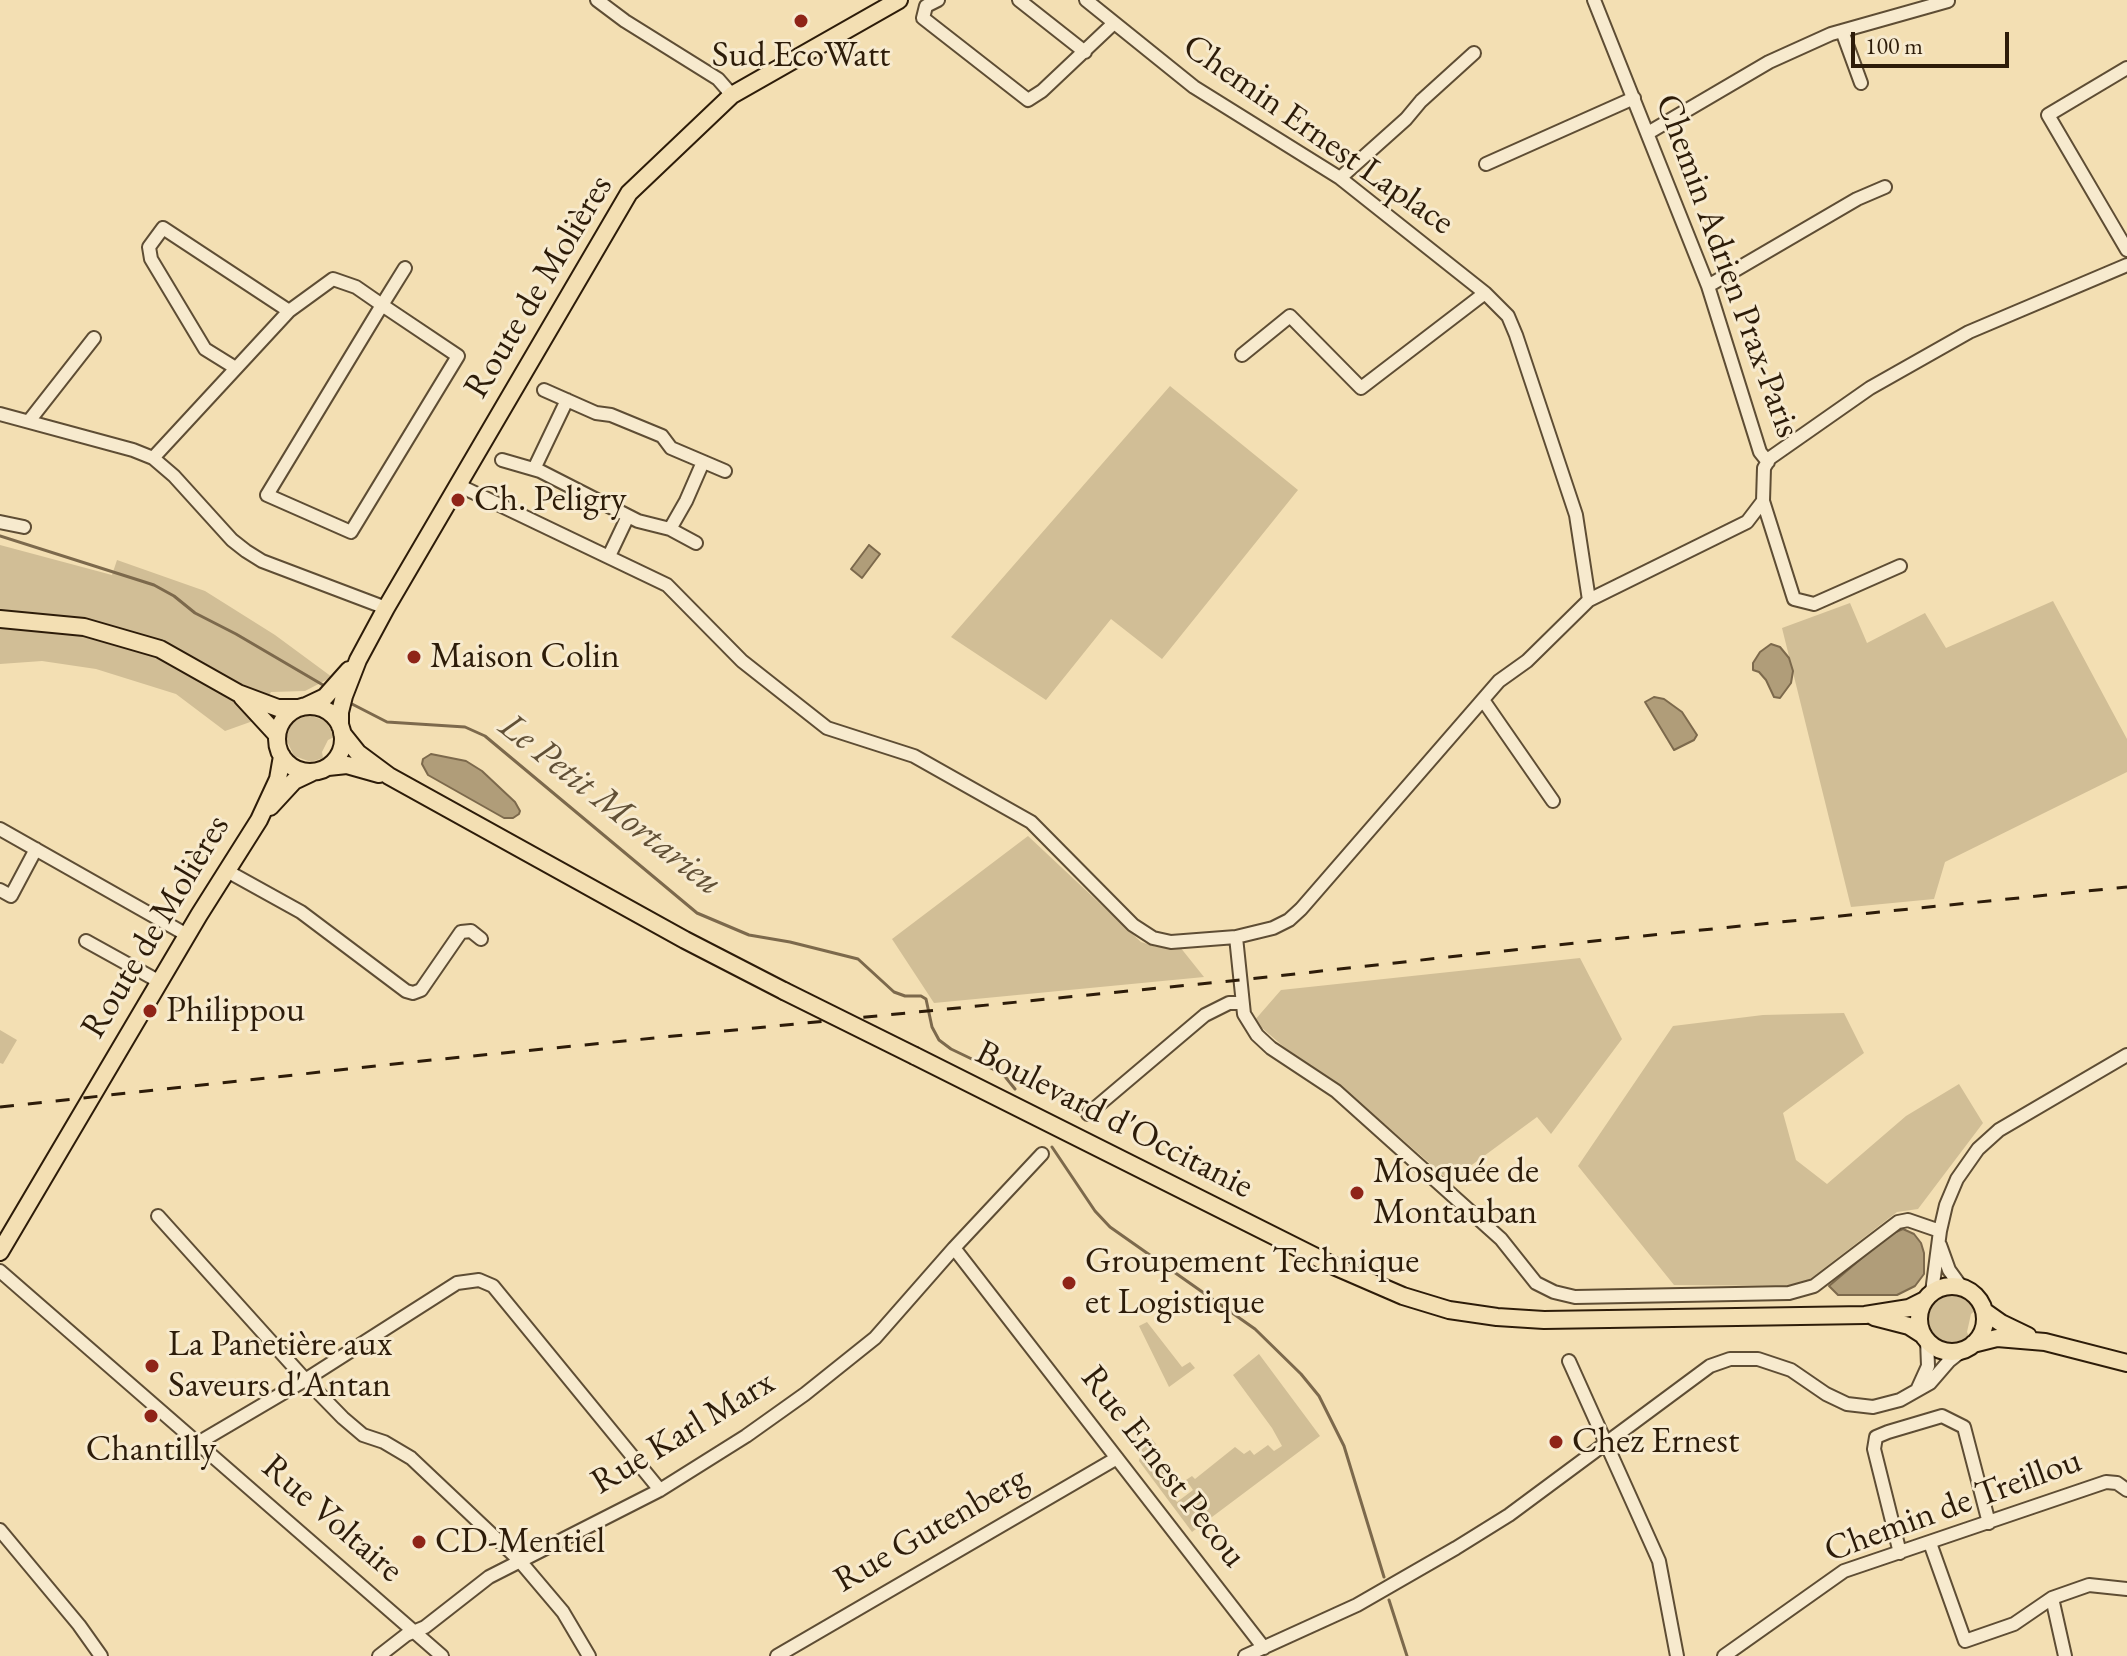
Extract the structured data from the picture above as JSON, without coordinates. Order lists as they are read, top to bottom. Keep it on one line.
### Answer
{"streets":{"main road":["Route de Molières","Boulevard d'Occitanie"],"street":["Chemin Ernest Laplace","Chemin Adrien Prax-Paris","Rue Karl Marx","Rue Ernest Pecou","Chemin de Treillou","Rue Voltaire","Rue Gutenberg"]},"crossings":[["Route de Molières","Boulevard d'Occitanie"],["Rue Karl Marx","Rue Ernest Pecou"],["Rue Karl Marx","Rue Voltaire"],["Rue Ernest Pecou","Rue Gutenberg"]],"water":["Le Petit Mortarieu"],"places":["Sud EcoWatt","Ch. Peligry","Maison Colin","Philippou","Mosquée de Montauban","Groupement Technique et Logistique","La Panetière aux Saveurs d'Antan","Chantilly","Chez Ernest","CD-Mentiel"],"scale_bar":"100 m"}
